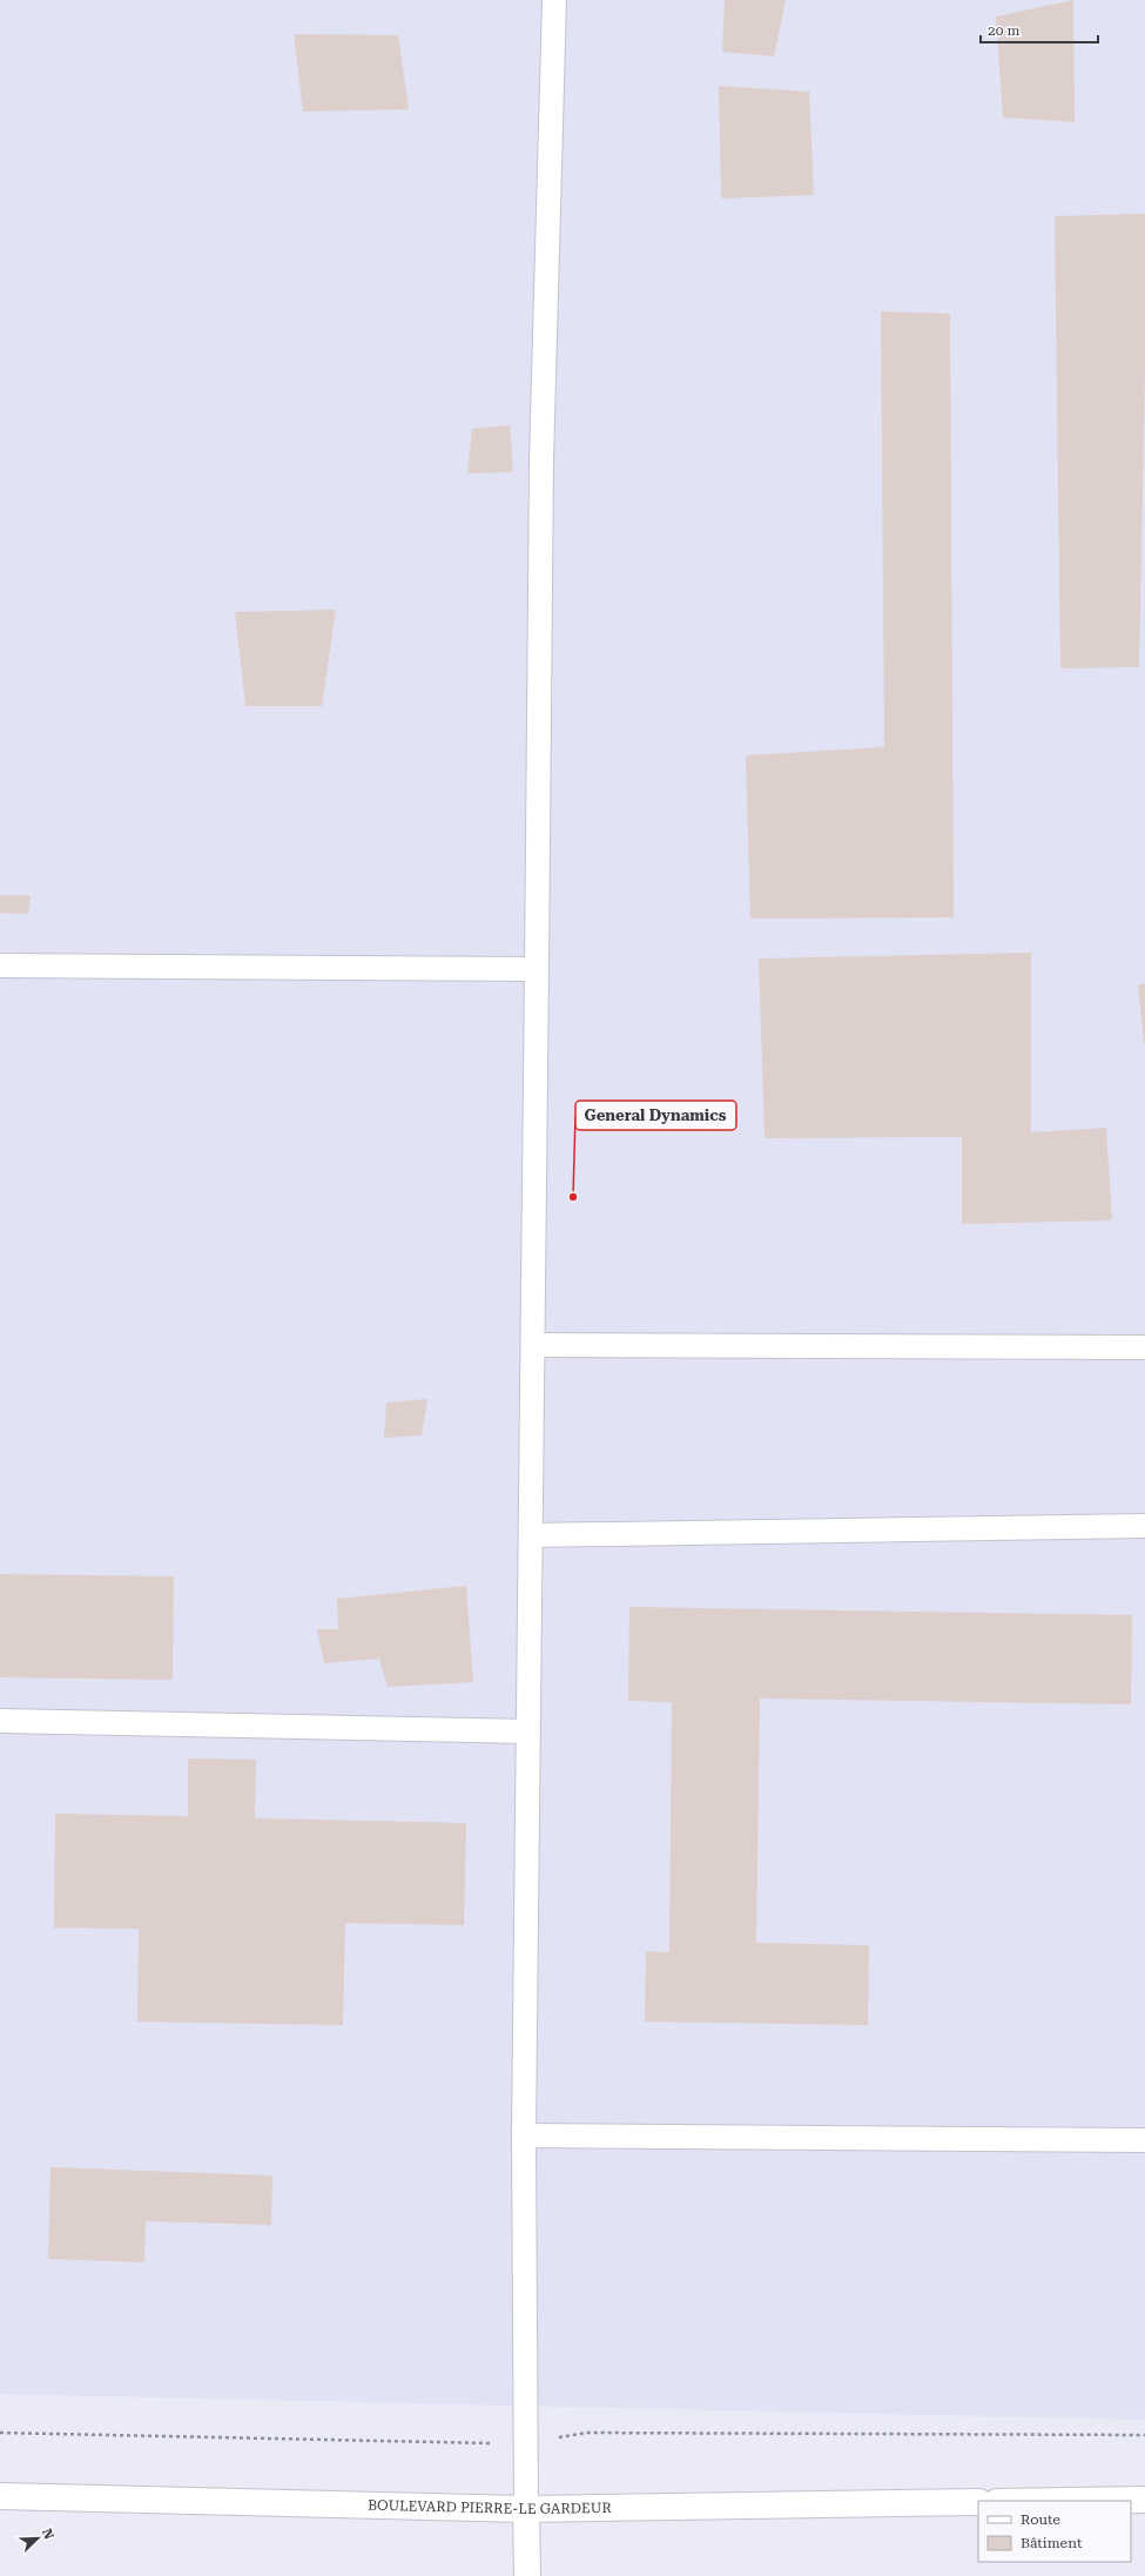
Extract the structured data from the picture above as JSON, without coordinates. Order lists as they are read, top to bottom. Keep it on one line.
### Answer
{"streets":{"street":["BOULEVARD PIERRE-LE GARDEUR"]},"places":["General Dynamics"],"legend":["Route","Bâtiment"],"scale_bar":"20 m","north":"top right"}
